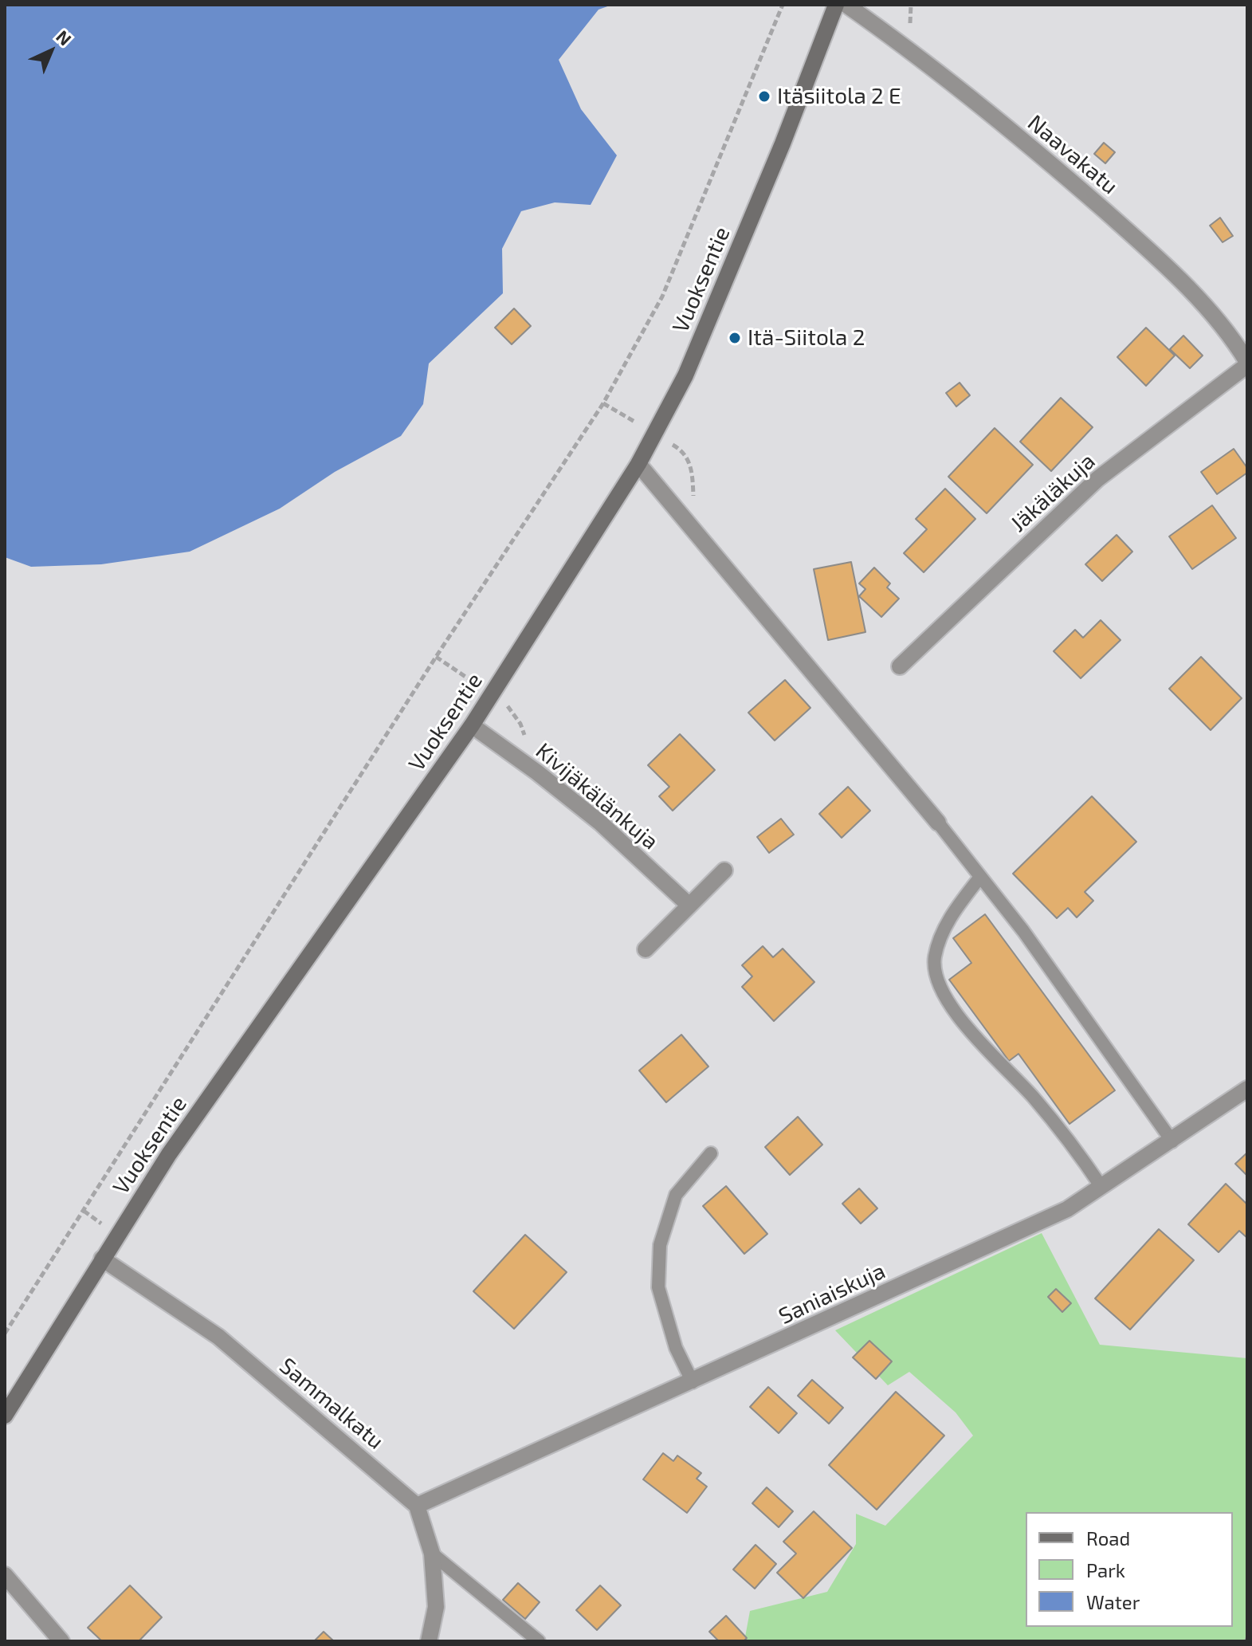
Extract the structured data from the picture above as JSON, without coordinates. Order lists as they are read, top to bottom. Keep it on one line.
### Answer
{"streets":{"street":["Naavakatu","Vuoksentie","Jäkäläkuja","Kivijäkälänkuja","Saniaiskuja","Sammalkatu"]},"crossings":[["Naavakatu","Jäkäläkuja"],["Vuoksentie","Kivijäkälänkuja"],["Vuoksentie","Sammalkatu"],["Saniaiskuja","Sammalkatu"]],"places":["Itäsiitola 2 E","Itä-Siitola 2"],"legend":["Road","Park","Water"],"north":"top right"}
